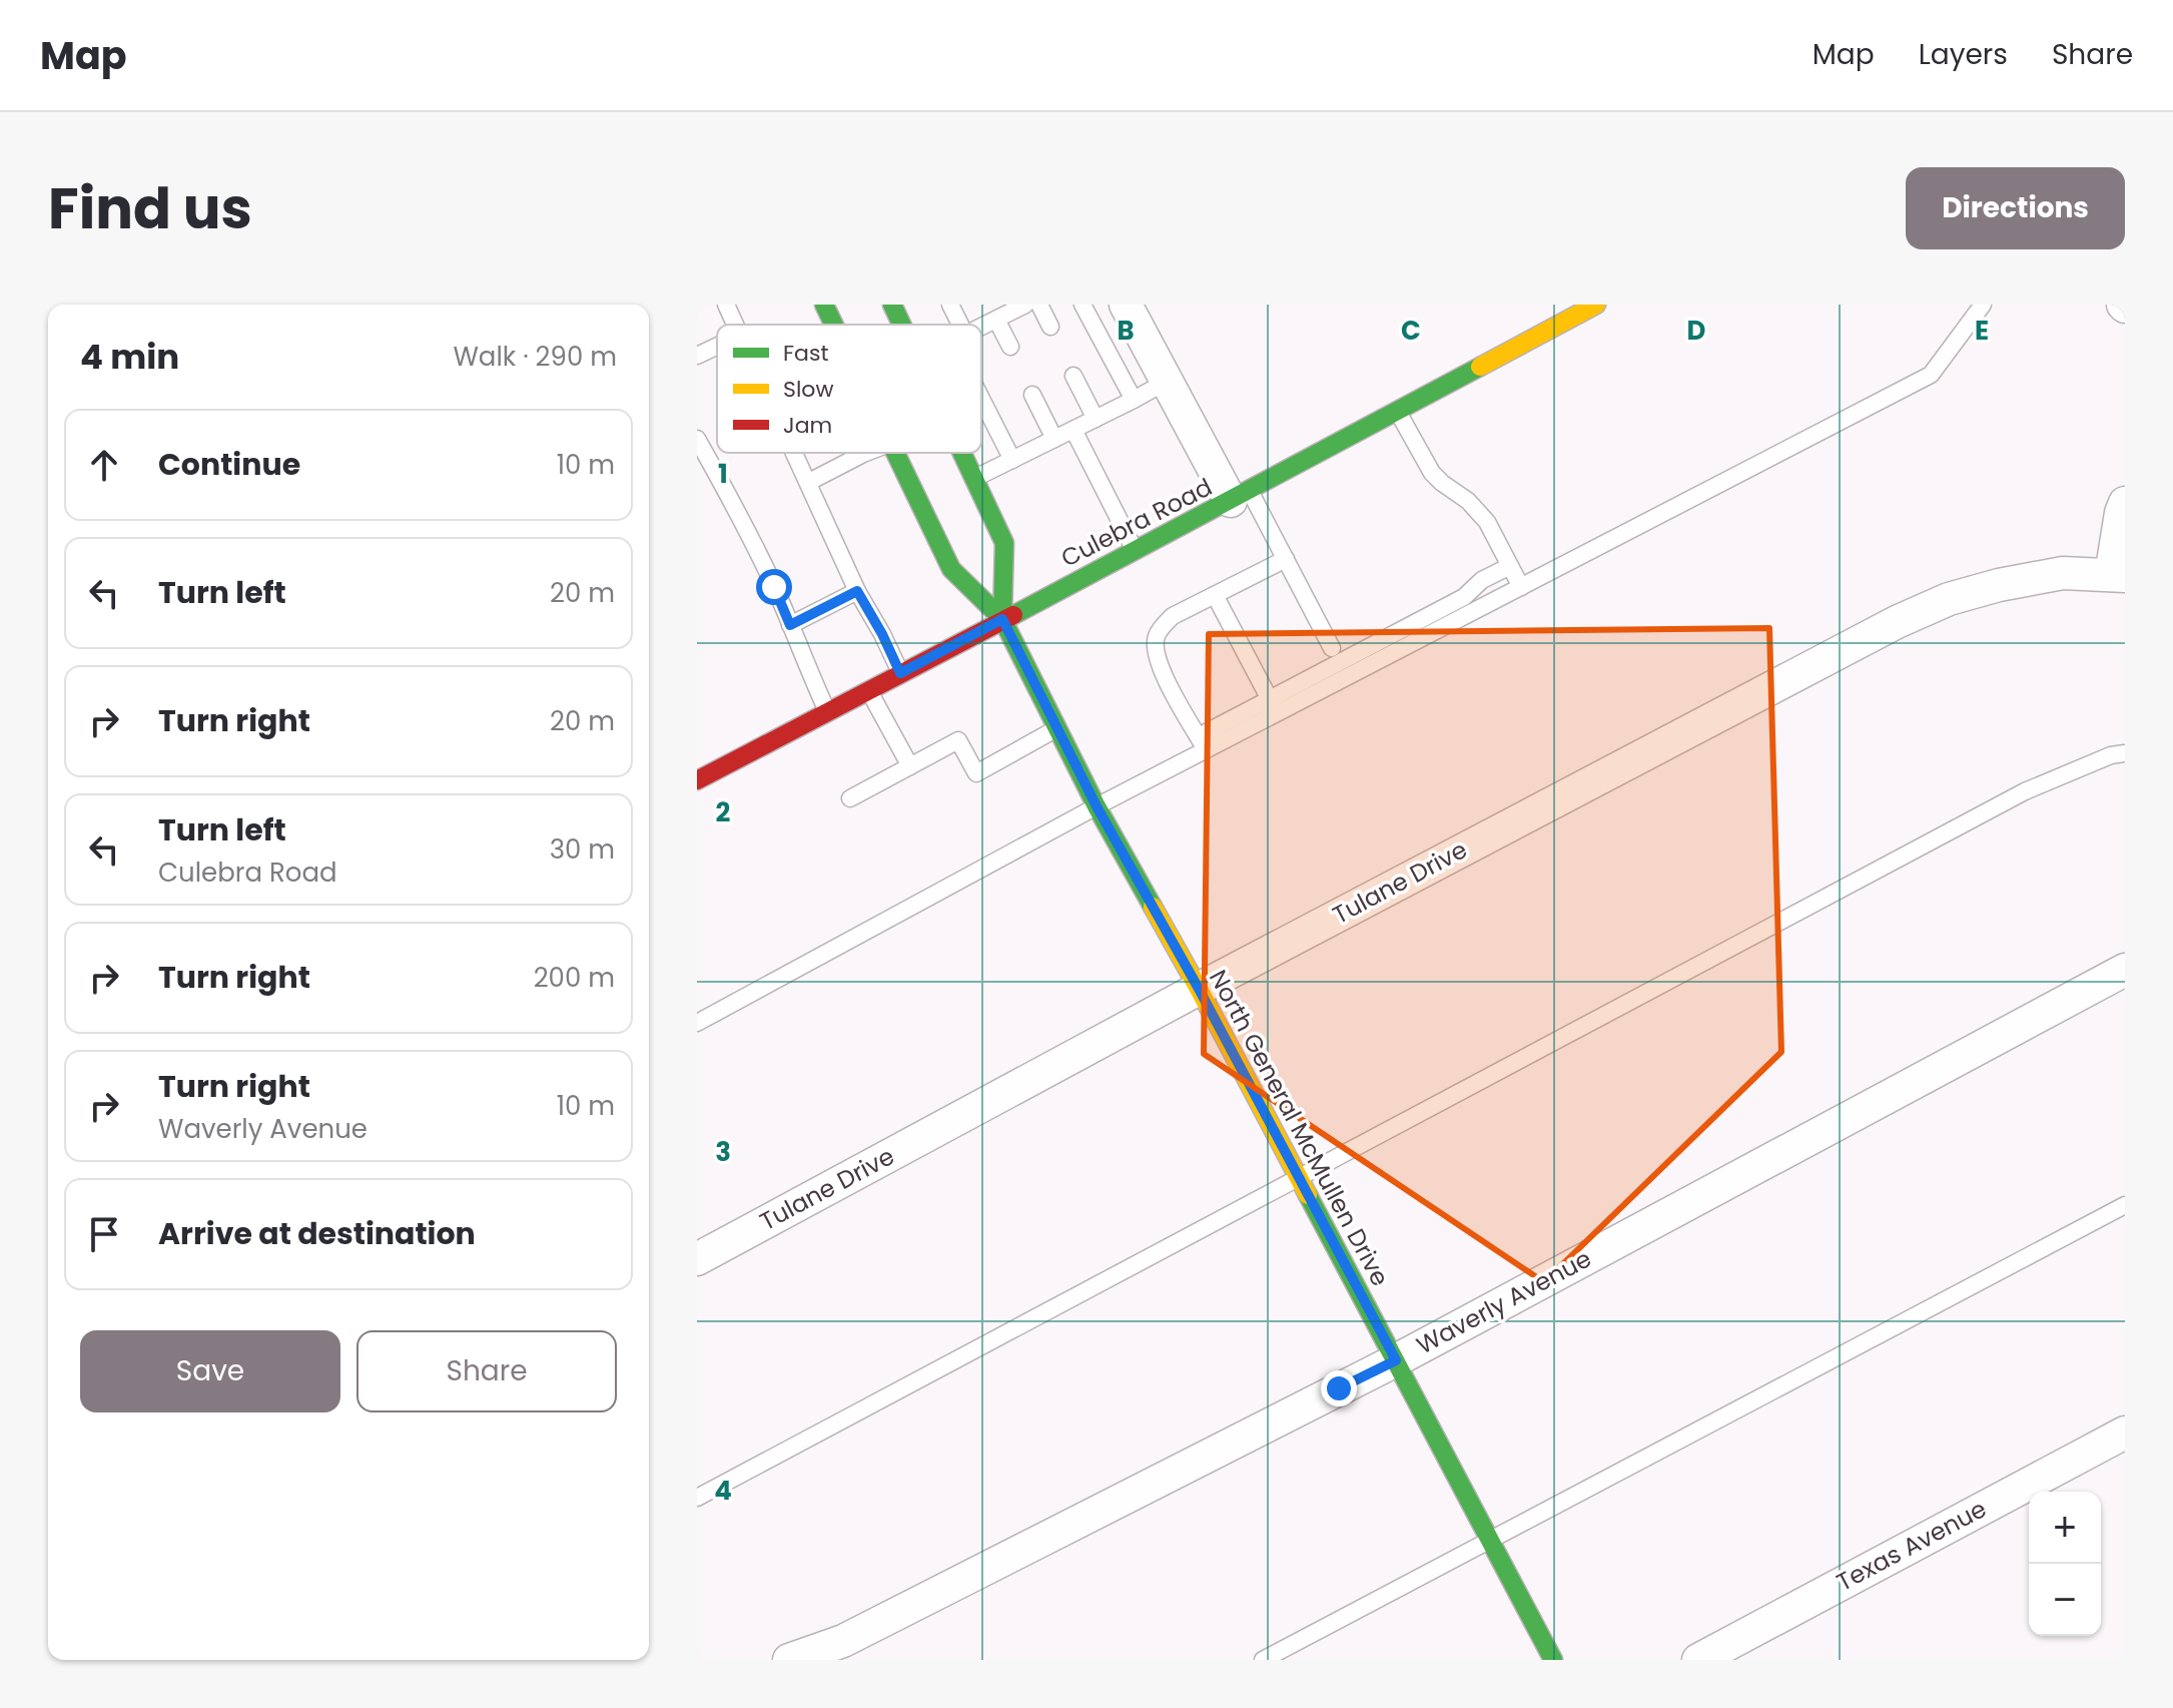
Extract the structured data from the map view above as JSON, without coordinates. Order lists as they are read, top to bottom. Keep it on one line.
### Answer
{"streets":{"main road":["Culebra Road","North General McMullen Drive"],"street":["Tulane Drive","Waverly Avenue","Texas Avenue"]},"crossings":[["Culebra Road","North General McMullen Drive"],["Tulane Drive","North General McMullen Drive"],["North General McMullen Drive","Waverly Avenue"]],"legend":["Fast","Slow","Jam"],"page":{"header":"Map","nav":["Map","Layers","Share"],"title":"Find us","buttons":["Directions",["Save","Share"]],"heading":["4 min","Walk · 290 m"],"list":[["Continue","10 m"],["Turn left","20 m"],["Turn right","20 m"],["Turn left","Culebra Road","30 m"],["Turn right","200 m"],["Turn right","Waverly Avenue","10 m"],"Arrive at destination"],"map_buttons":["+","−"]},"grid":{"columns":["B","C","D","E"],"rows":["1","2","3","4"]}}
